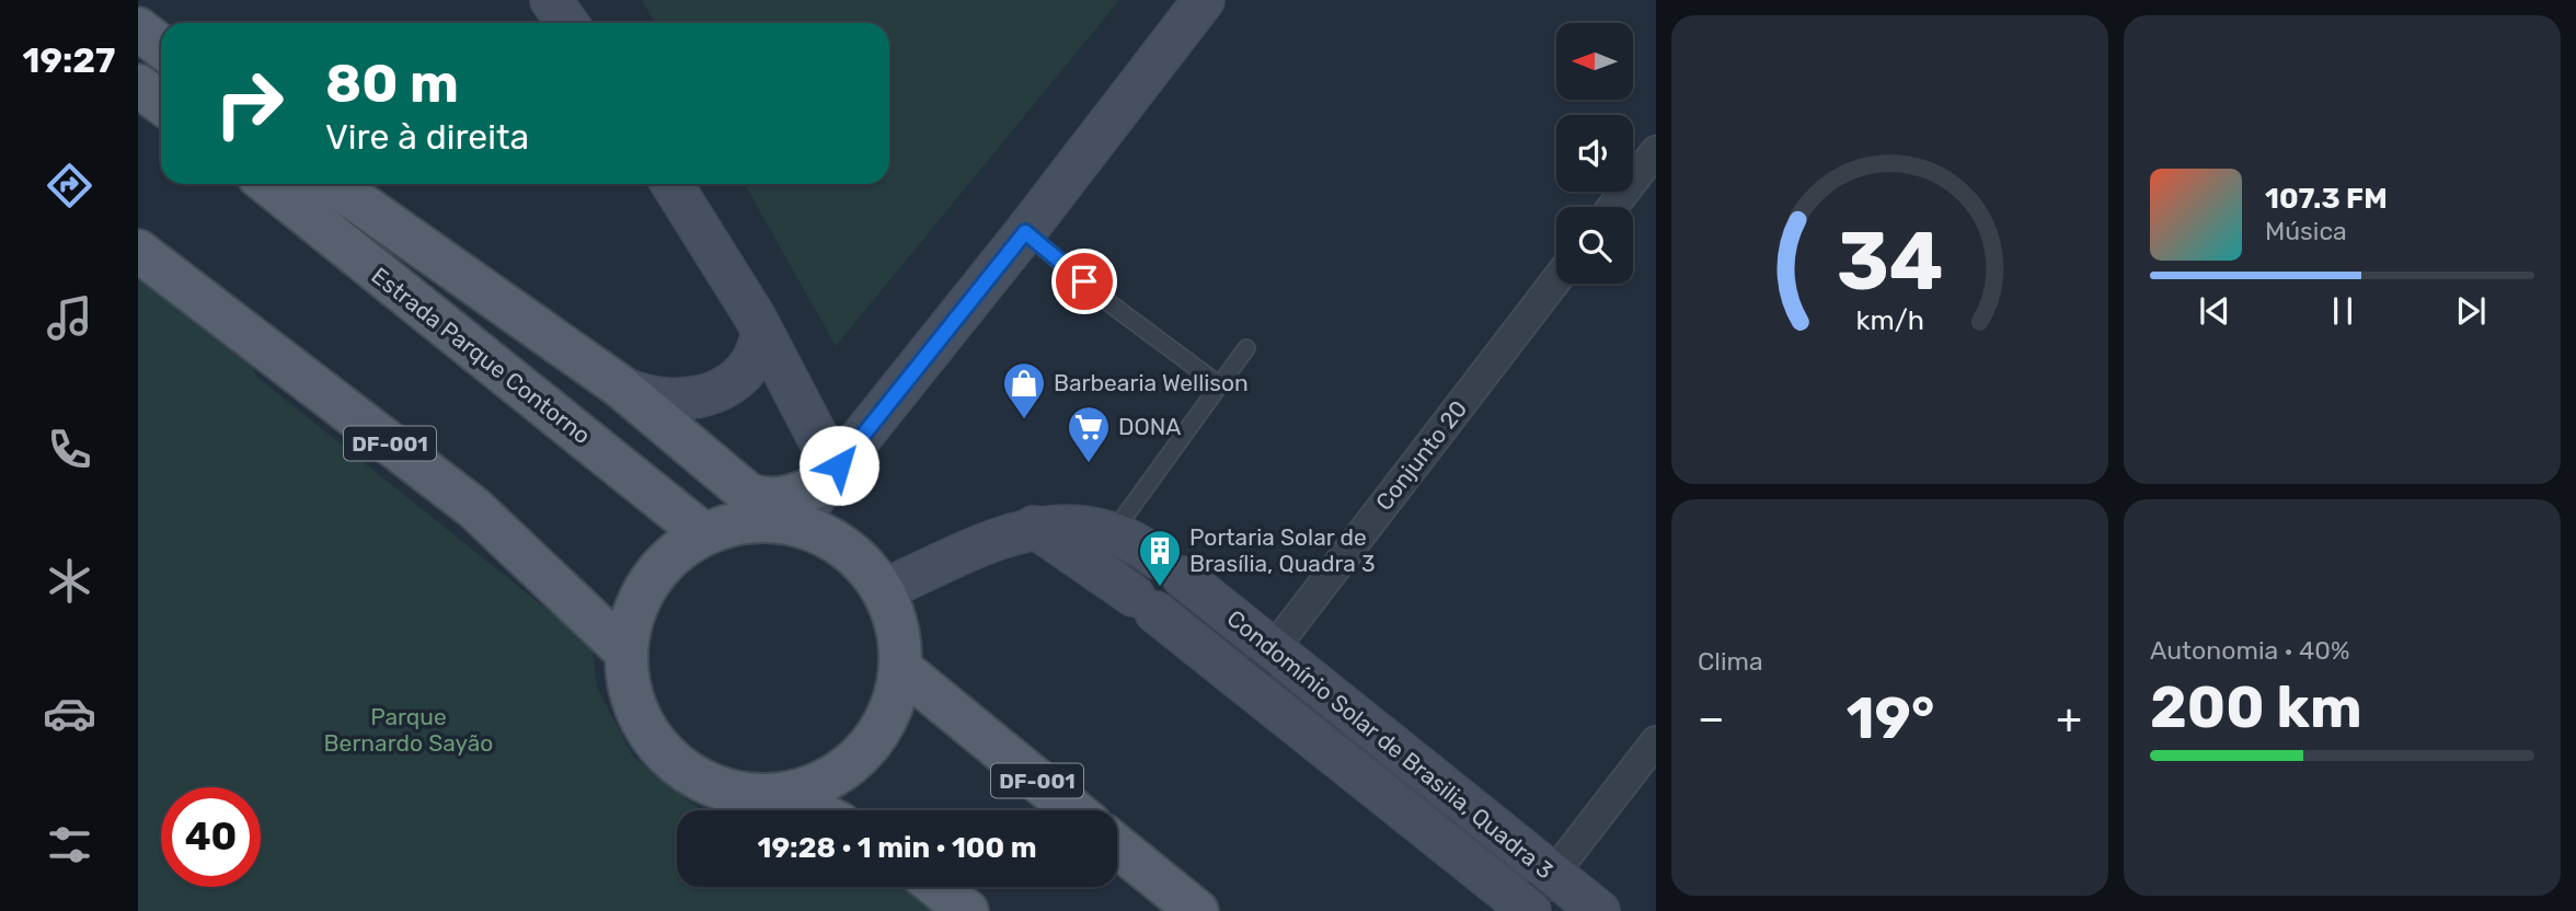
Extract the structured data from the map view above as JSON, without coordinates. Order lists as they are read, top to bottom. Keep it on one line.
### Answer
{"streets":{"main road":["Estrada Parque Contorno","DF-001"],"street":["Conjunto 20","Condomínio Solar de Brasilia, Quadra 3"]},"crossings":[["Estrada Parque Contorno","DF-001"],["Conjunto 20","Condomínio Solar de Brasilia, Quadra 3"]],"parks":["Parque Bernardo Sayão"],"places":{"shop":["Barbearia Wellison"],"supermarket":["DONA"],"building":["Portaria Solar de Brasília, Quadra 3"]},"north":"left","page":{"tabs":"19:27","turn":["80 m","Vire à direita"],"song":["107.3 FM","Música"],"tile":["Clima",["Autonomia · 40%","200 km"]],"heat":["−","19°","+"],"limit":"40","trip":"19:28 · 1 min · 100 m","gauge":["34","km/h"]}}
